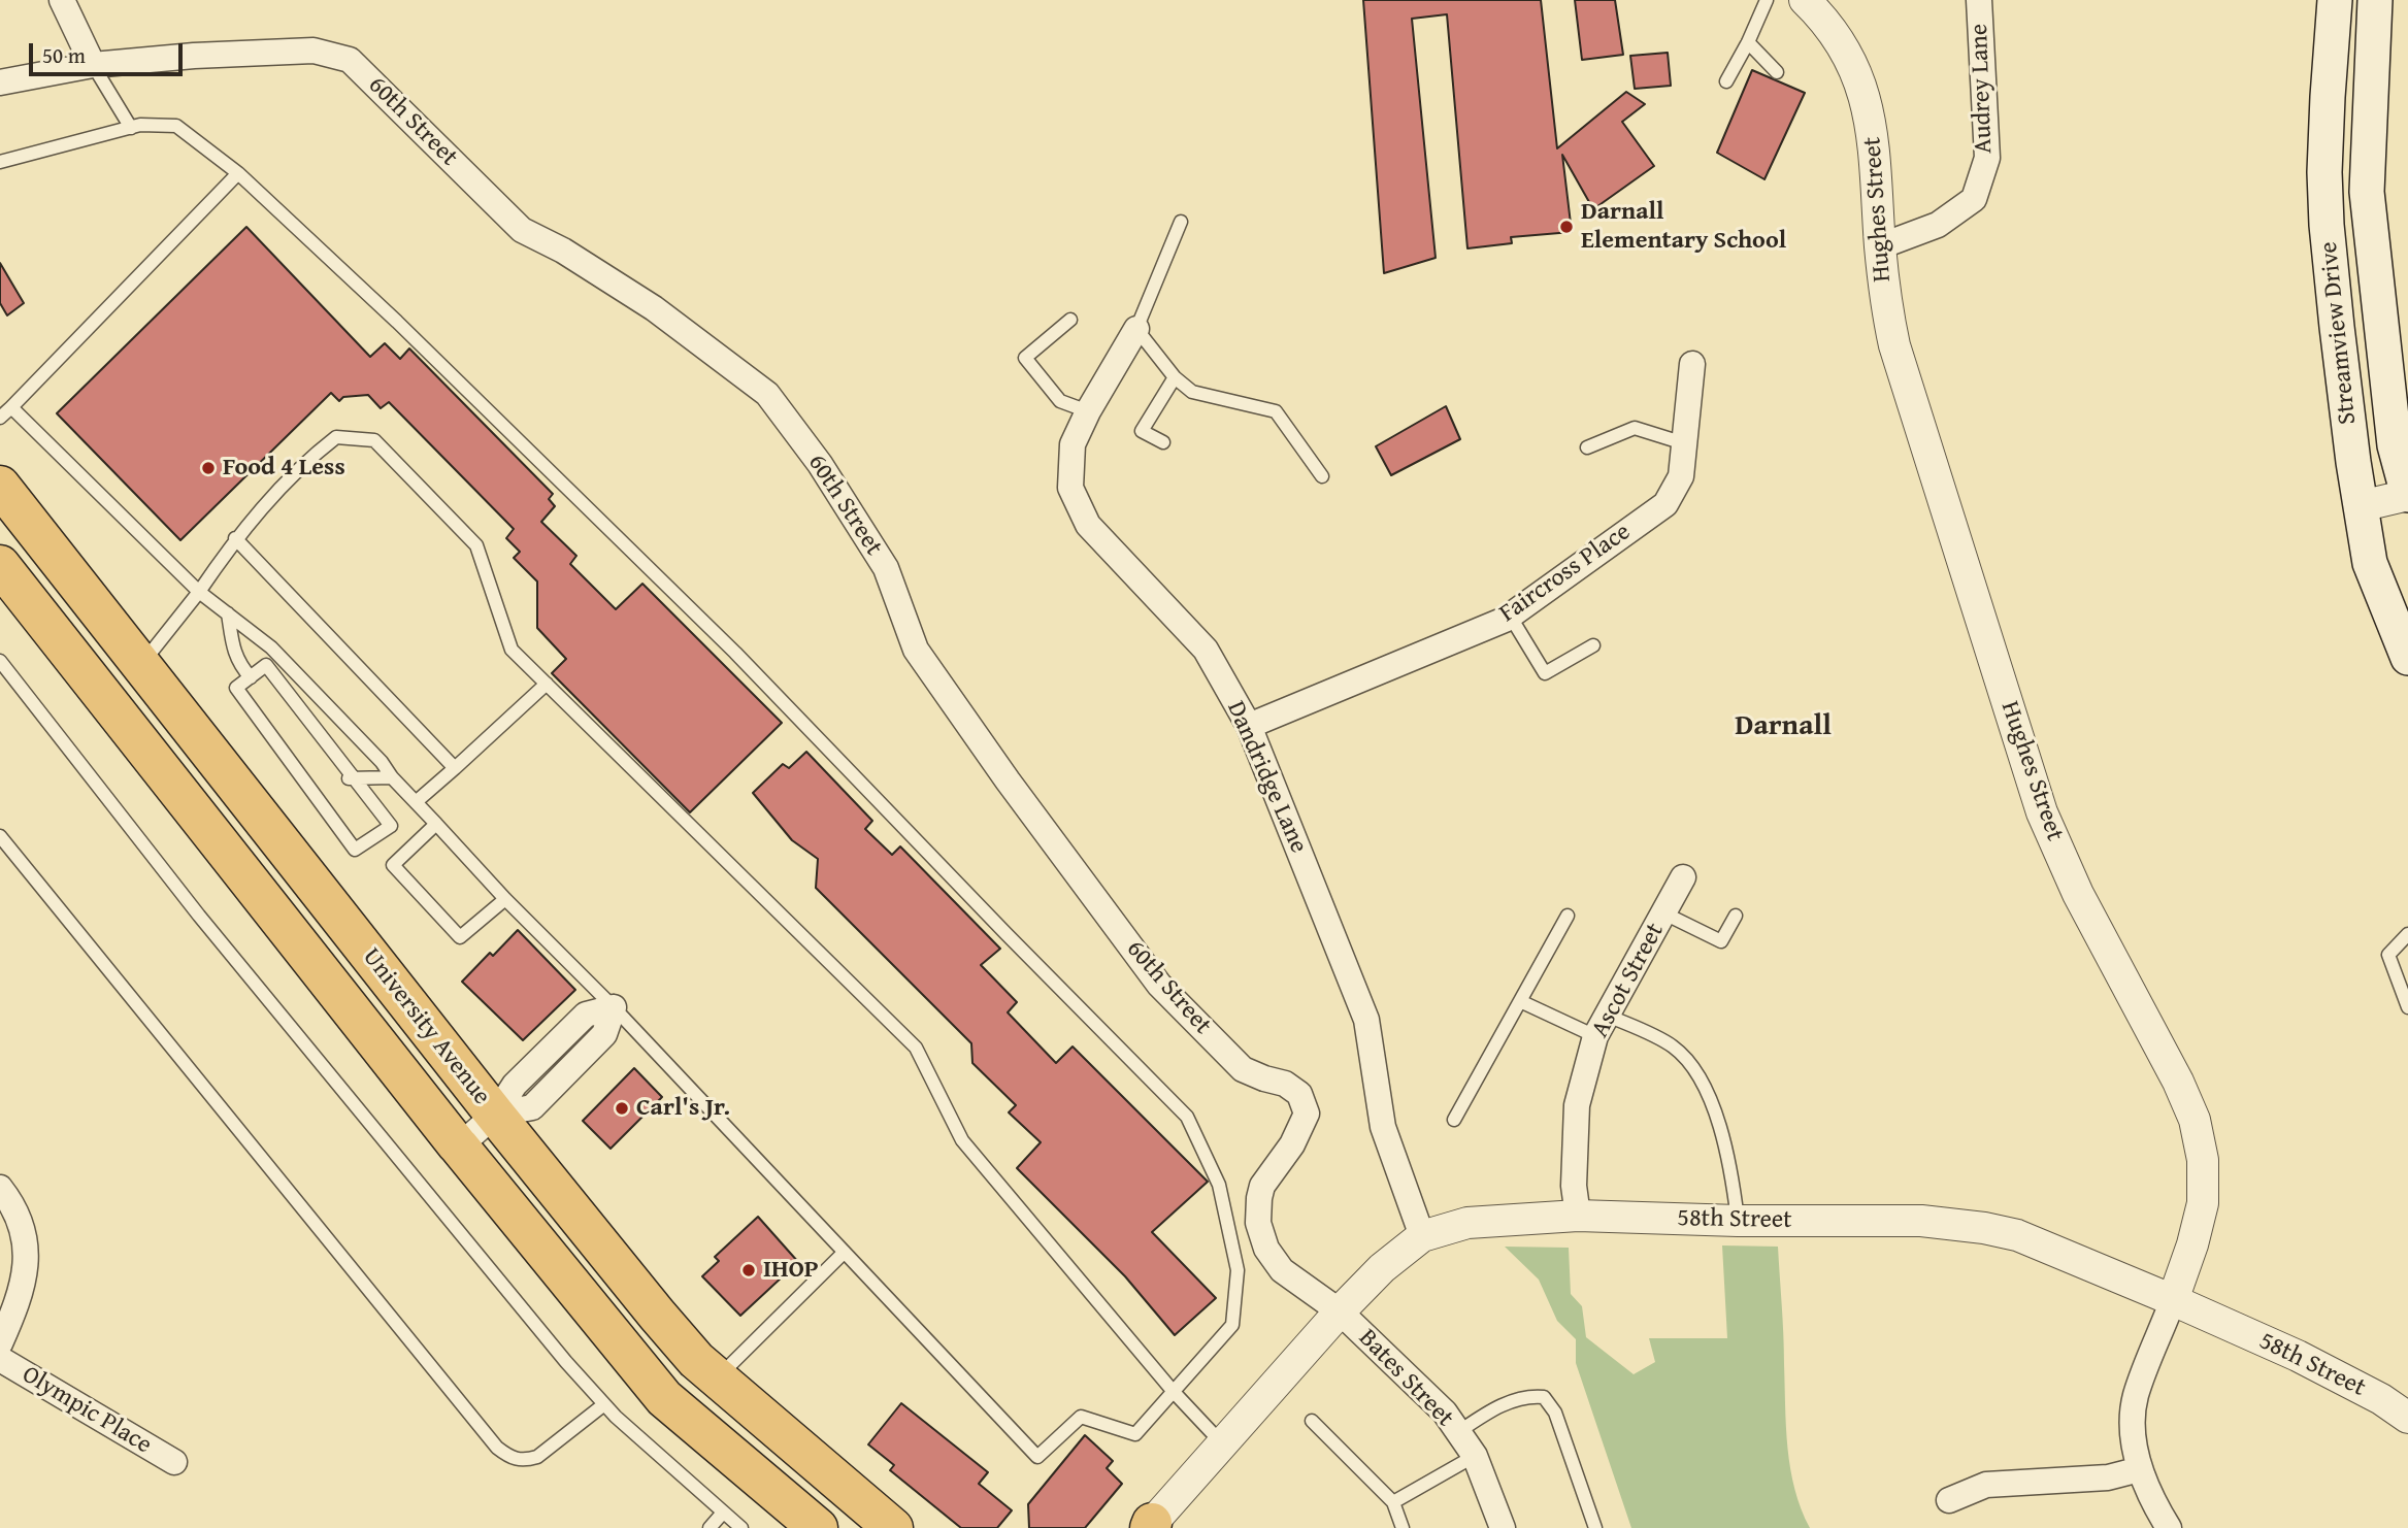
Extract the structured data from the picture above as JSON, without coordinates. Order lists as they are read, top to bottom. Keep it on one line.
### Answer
{"streets":{"main road":["Streamview Drive","University Avenue"],"street":["Audrey Lane","60th Street","Hughes Street","Faircross Place","Dandridge Lane","Ascot Street","58th Street","Bates Street","Olympic Place"]},"crossings":[["Audrey Lane","Hughes Street"],["60th Street","58th Street"],["60th Street","Bates Street"],["Hughes Street","58th Street"],["Faircross Place","Dandridge Lane"],["Dandridge Lane","58th Street"],["Ascot Street","58th Street"],["58th Street","Bates Street"]],"districts":["Darnall"],"places":["Darnall Elementary School","Food 4 Less","Carl's Jr.","IHOP"],"scale_bar":"50 m"}
